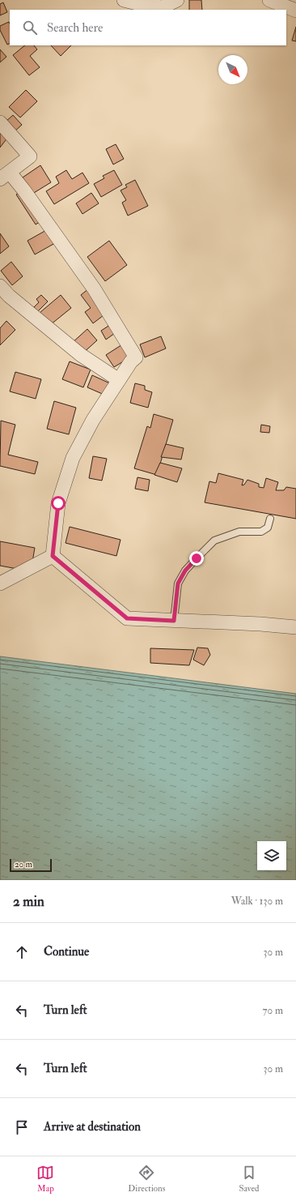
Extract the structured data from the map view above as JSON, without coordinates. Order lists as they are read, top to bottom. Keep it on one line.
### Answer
{"scale_bar":"20 m","north":"bottom right","page":{"search":"Search here","scale":"20 m","heading":["2 min","Walk · 130 m"],"list":[["Continue","30 m"],["Turn left","70 m"],["Turn left","30 m"],"Arrive at destination"],"nav":["Map","Directions","Saved"]}}
